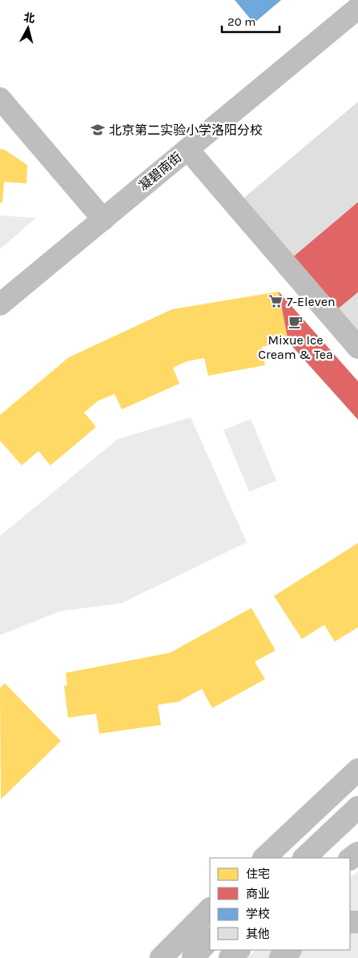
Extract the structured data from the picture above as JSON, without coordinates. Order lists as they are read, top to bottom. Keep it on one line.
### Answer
{"streets":{"main road":["凝碧南街"]},"places":{"school or university":["北京第二实验小学洛阳分校"],"supermarket":["7-Eleven"],"cafe":["Mixue Ice Cream & Tea"]},"legend":["住宅","商业","学校","其他"],"scale_bar":"20 m","north":"top"}
